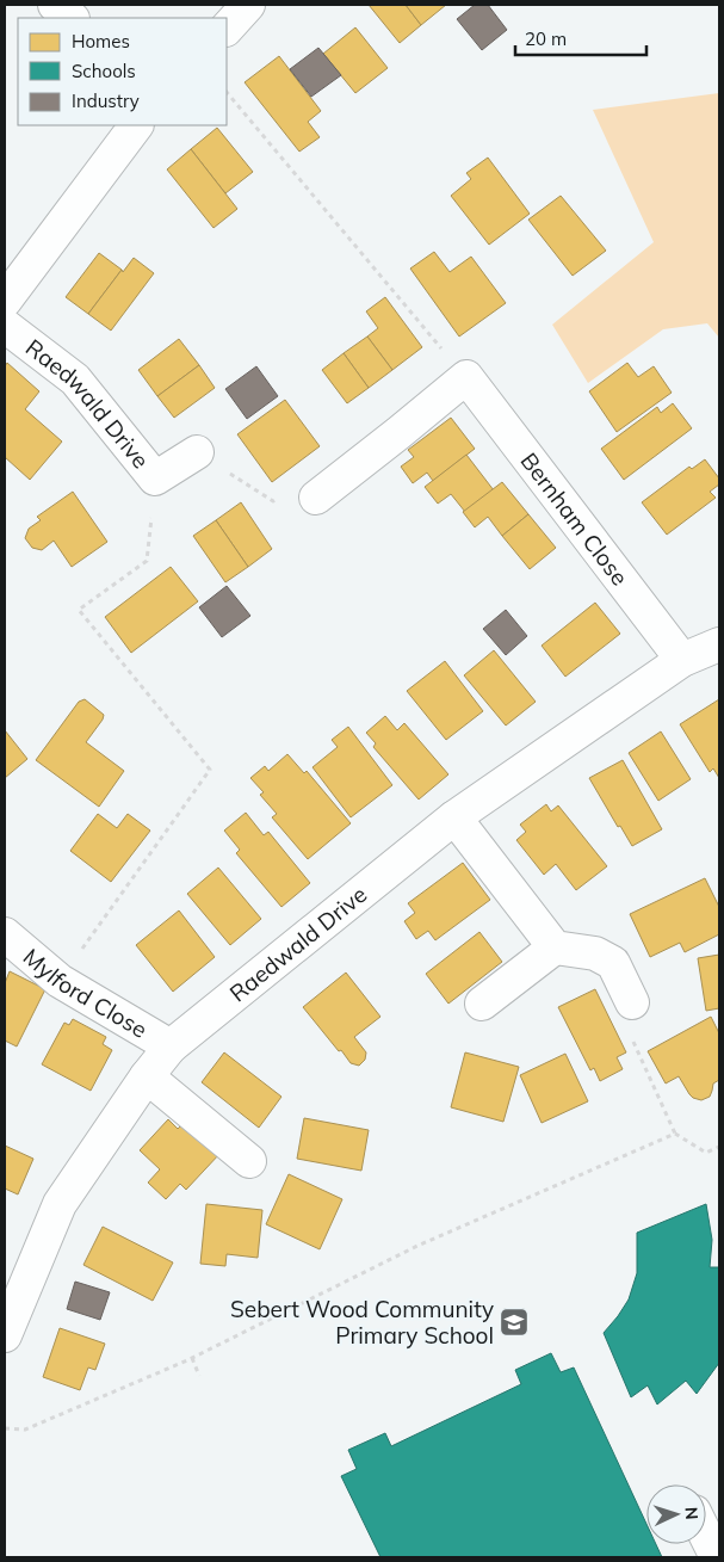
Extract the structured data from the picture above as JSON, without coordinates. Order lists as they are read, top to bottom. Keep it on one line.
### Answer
{"streets":{"street":["Raedwald Drive","Bernham Close","Mylford Close"]},"crossings":[["Raedwald Drive","Bernham Close"],["Raedwald Drive","Mylford Close"]],"places":{"school or university":["Sebert Wood Community Primary School"]},"legend":["Homes","Schools","Industry"],"scale_bar":"20 m","north":"right"}
